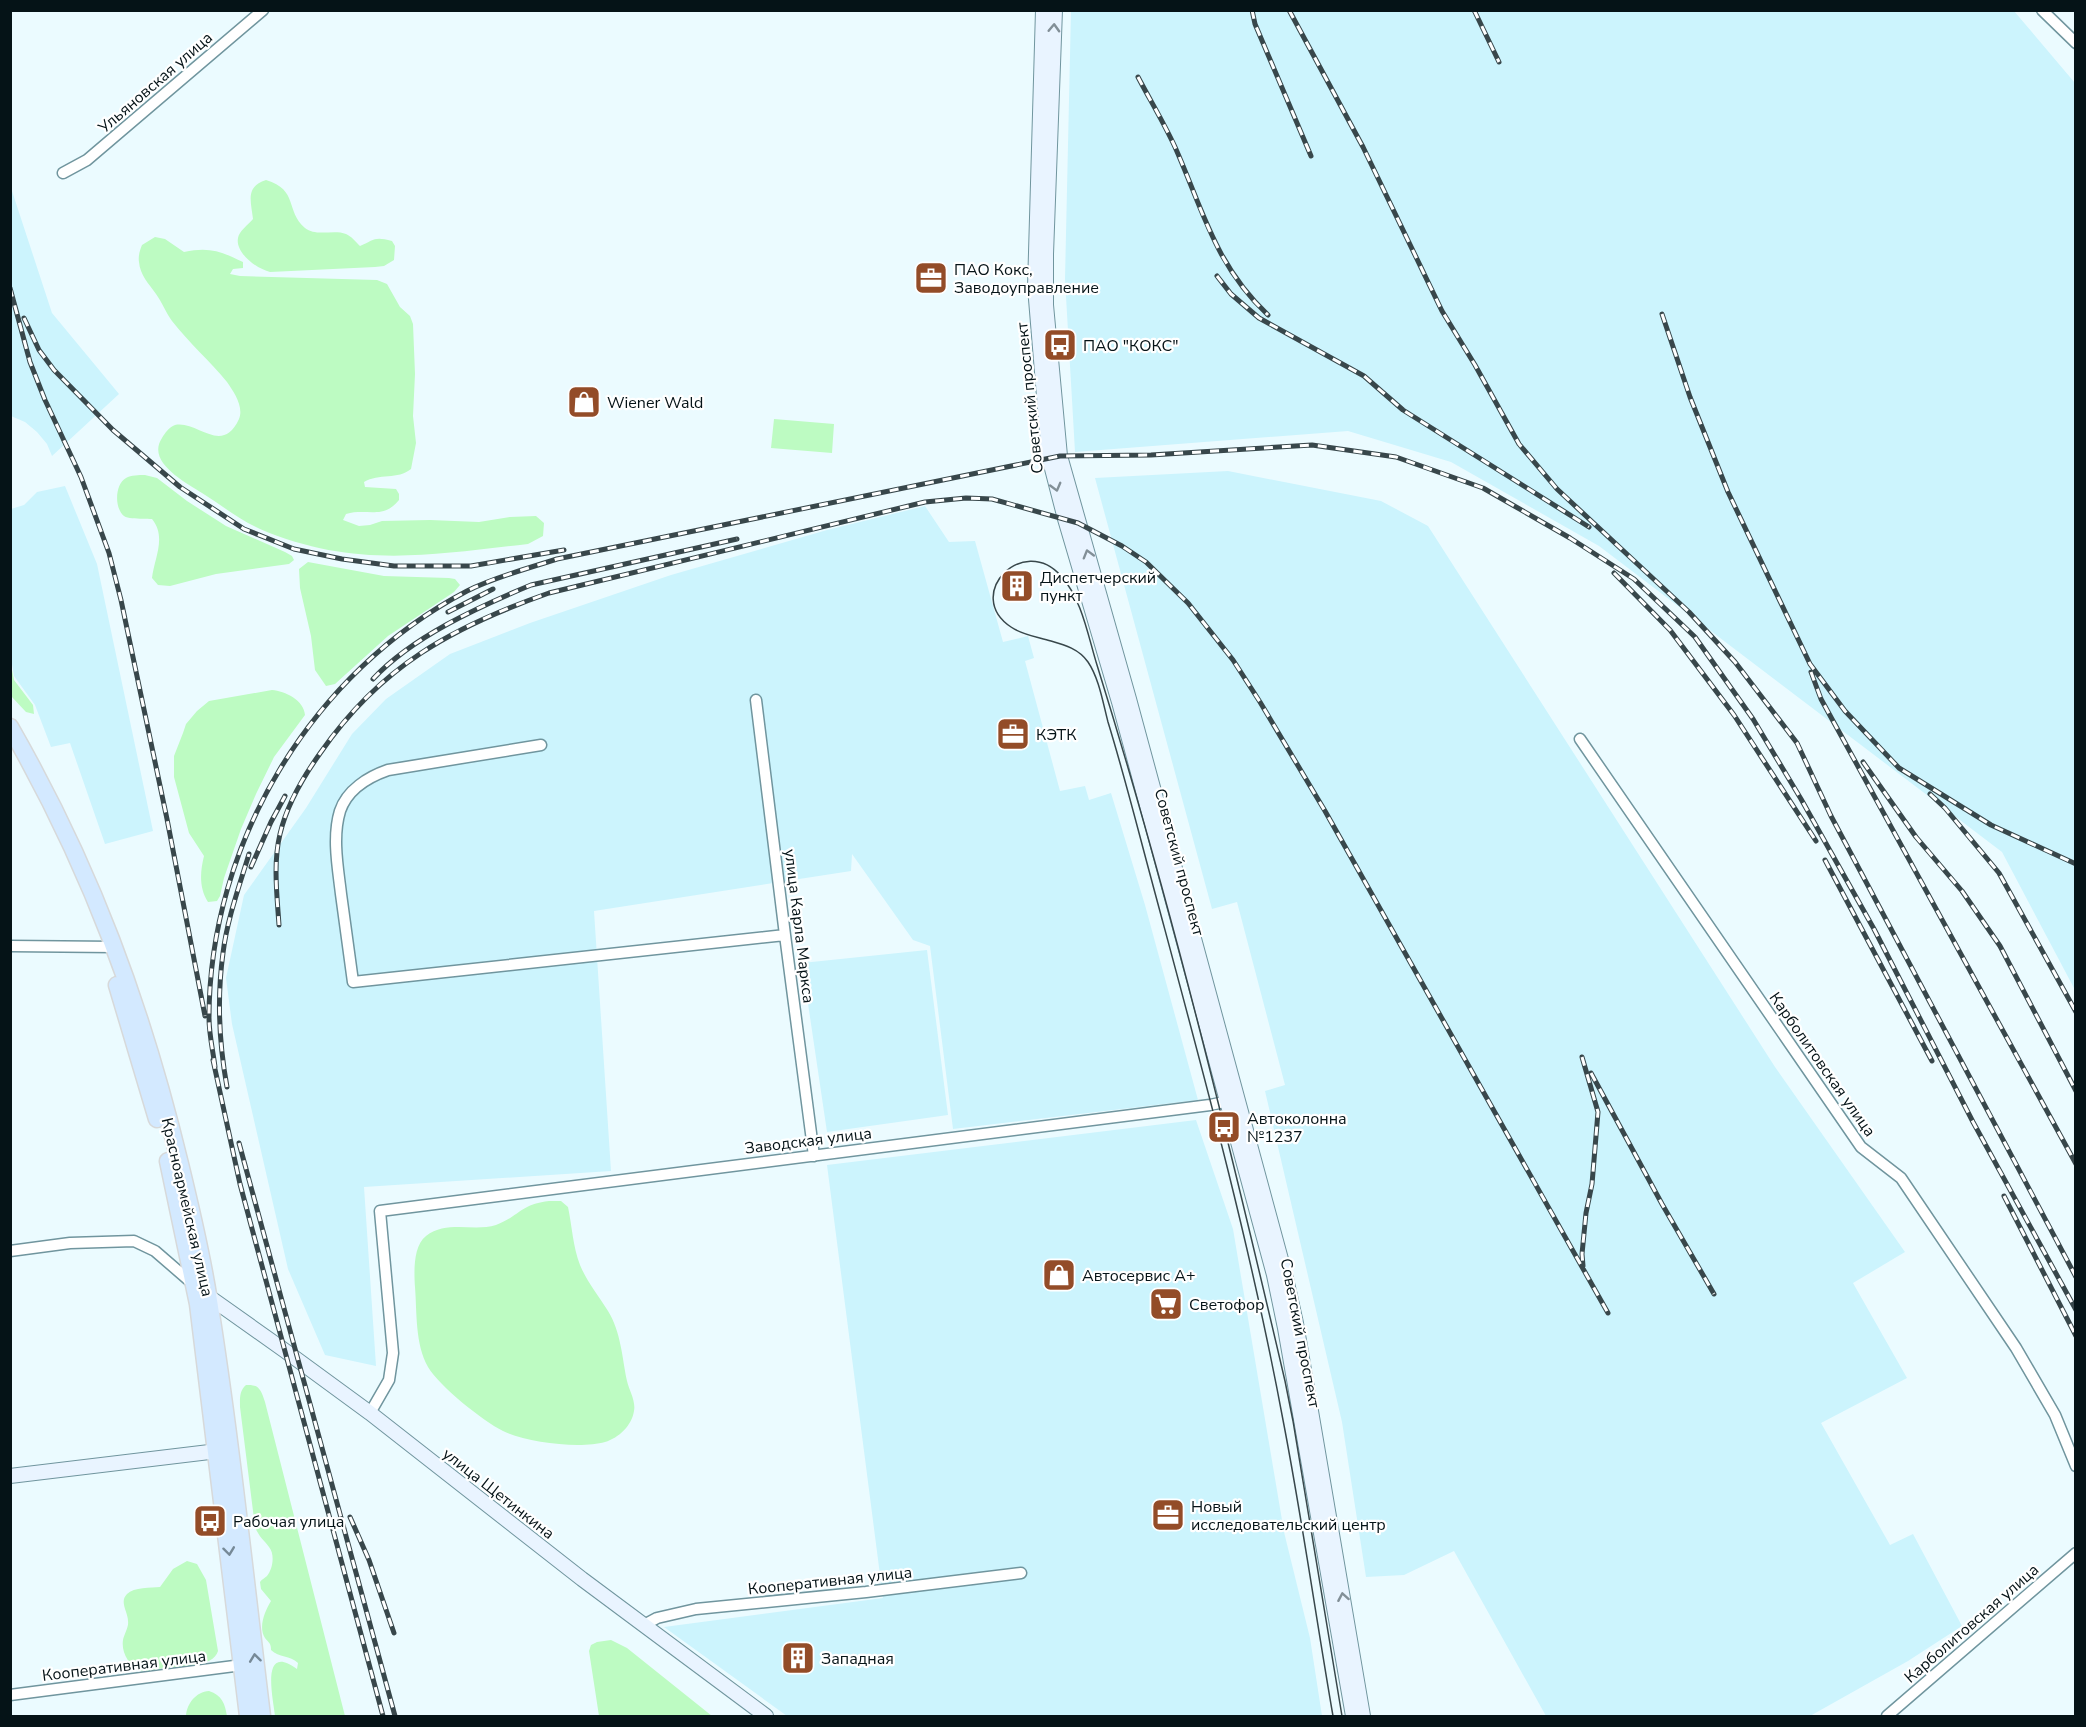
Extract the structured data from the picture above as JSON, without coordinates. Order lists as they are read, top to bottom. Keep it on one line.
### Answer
{"streets":{"main road":["Советский проспект","Красноармейская улица","улица Щетинкина"],"street":["Ульяновская улица","улица Карла Маркса","Карболитовская улица","Заводская улица","Кооперативная улица"]},"crossings":[["Советский проспект","Заводская улица"],["улица Карла Маркса","Заводская улица"],["Заводская улица","улица Щетинкина"],["Красноармейская улица","улица Щетинкина"],["Красноармейская улица","Кооперативная улица"],["улица Щетинкина","Кооперативная улица"]],"places":{"office":["ПАО Кокс, Заводоуправление","КЭТК","Новый исследовательский центр"],"bus stop":["ПАО \"КОКС\"","Автоколонна №1237","Рабочая улица"],"shop":["Wiener Wald","Автосервис А+"],"building":["Диспетчерский пункт","Западная"],"supermarket":["Светофор"]}}
